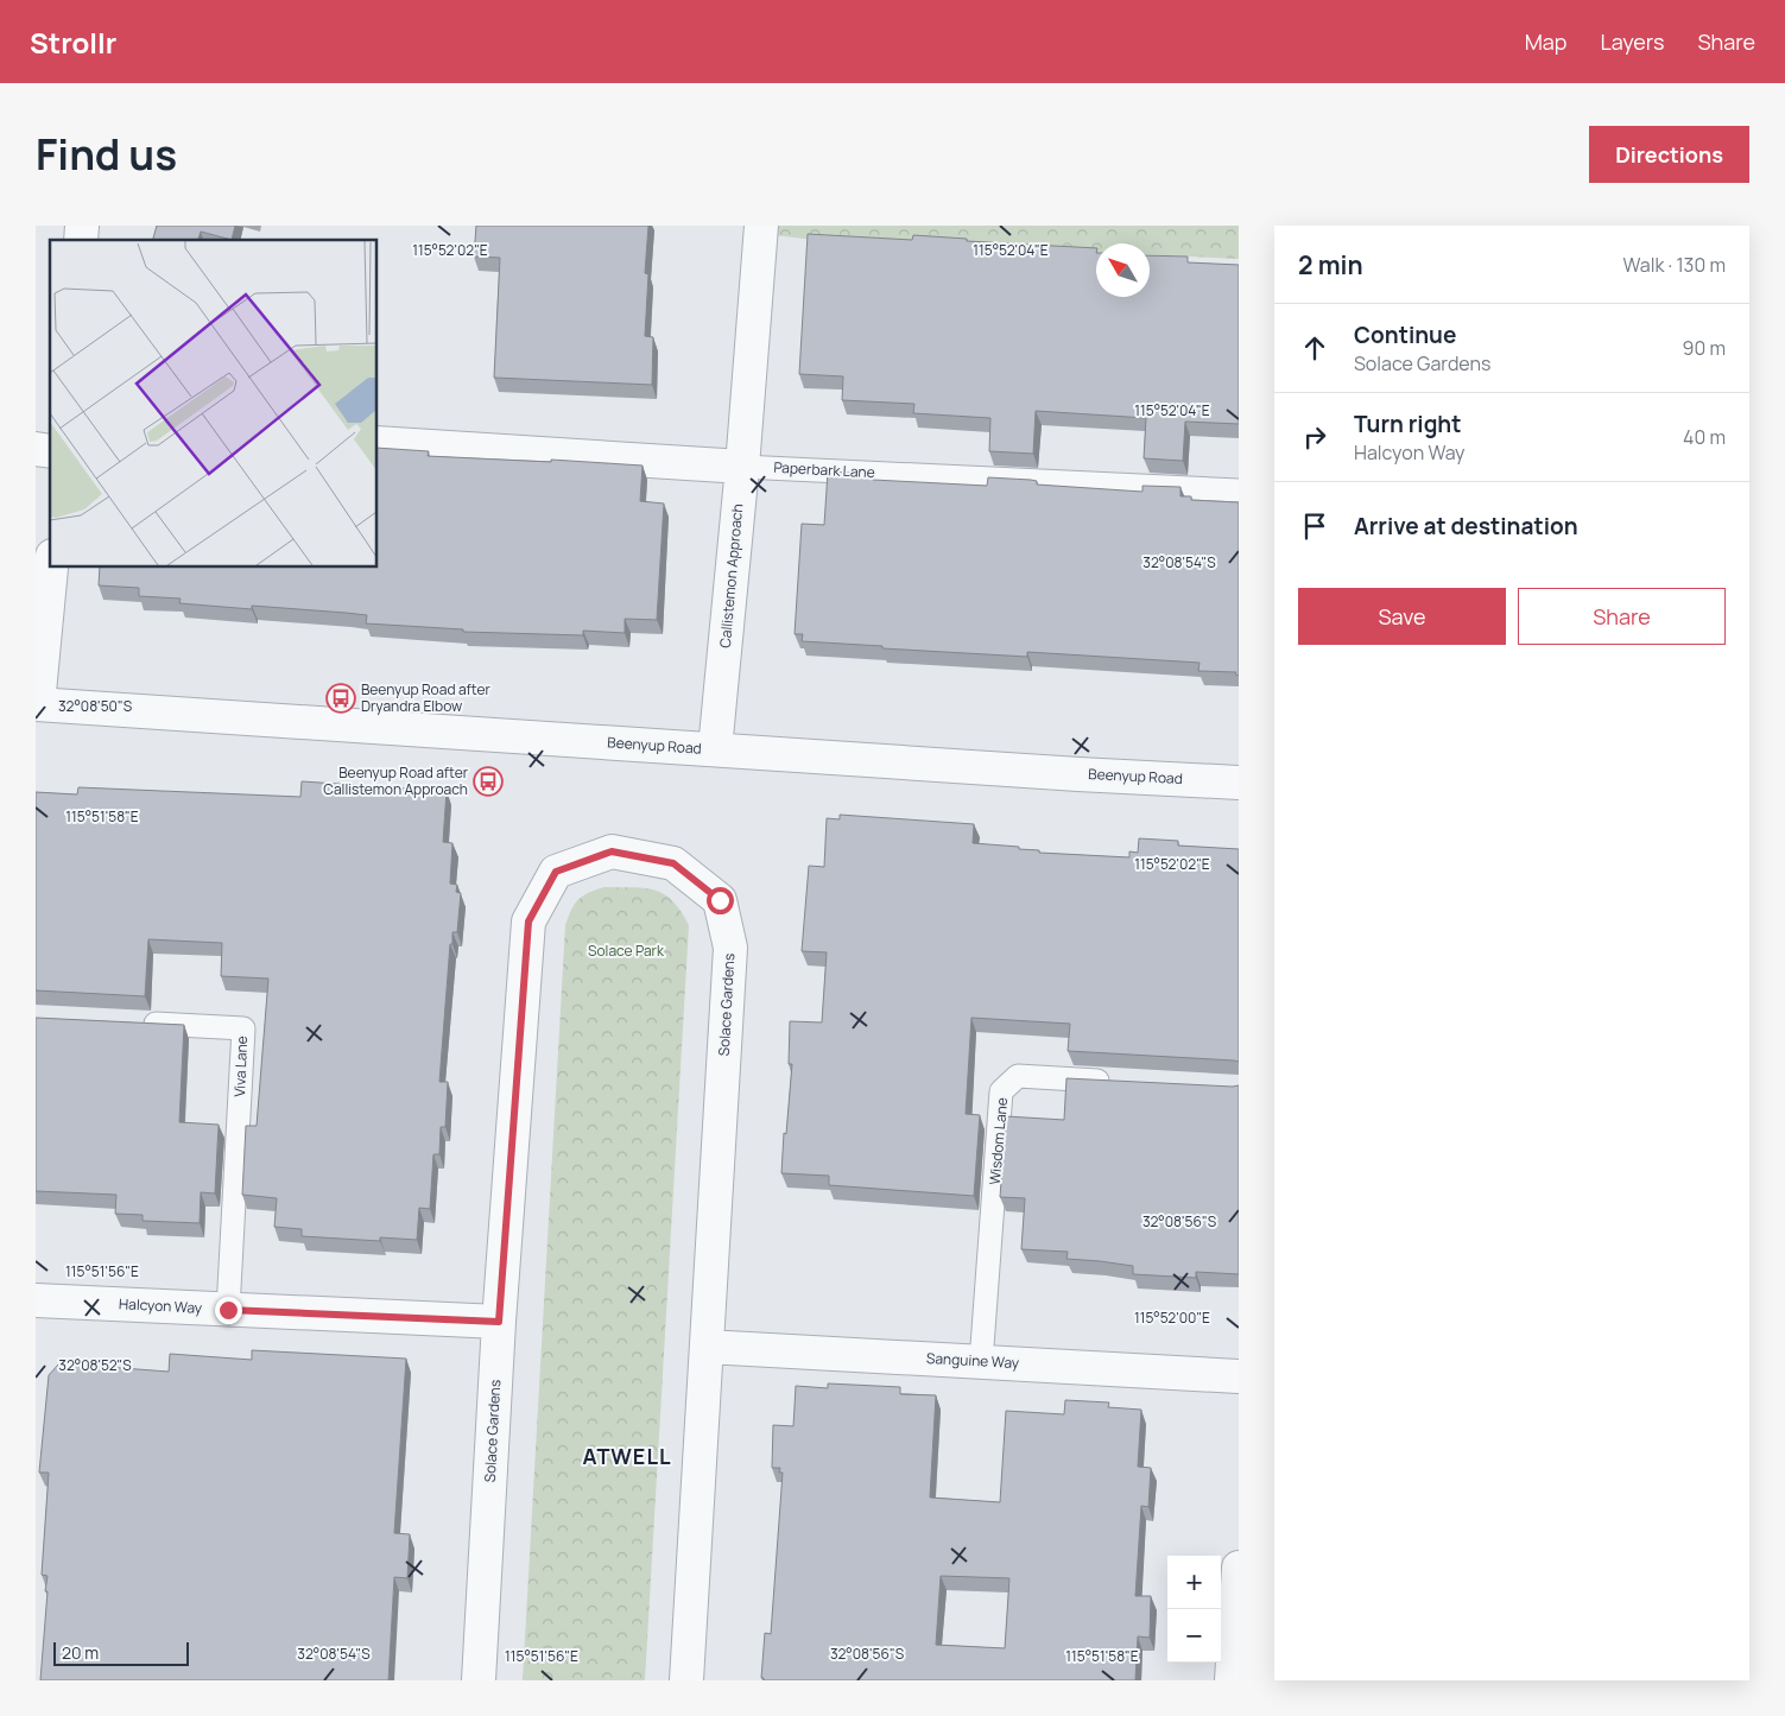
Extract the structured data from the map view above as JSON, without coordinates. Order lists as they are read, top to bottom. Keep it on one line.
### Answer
{"streets":{"street":["Paperbark Lane","Callistemon Approach","Beenyup Road","Solace Gardens","Halcyon Way","Sanguine Way"],"lane":["Viva Lane","Wisdom Lane"]},"crossings":[["Paperbark Lane","Callistemon Approach"],["Callistemon Approach","Beenyup Road"],["Solace Gardens","Halcyon Way"],["Solace Gardens","Sanguine Way"],["Viva Lane","Halcyon Way"],["Wisdom Lane","Sanguine Way"]],"districts":["ATWELL"],"parks":["Solace Park"],"places":{"bus stop":["Beenyup Road after Dryandra Elbow","Beenyup Road after Callistemon Approach"]},"scale_bar":"20 m","north":"top left","page":{"header":"Strollr","nav":["Map","Layers","Share"],"title":"Find us","buttons":["Directions",["Save","Share"]],"heading":["2 min","Walk · 130 m"],"list":[["Continue","Solace Gardens","90 m"],["Turn right","Halcyon Way","40 m"],"Arrive at destination"],"map_buttons":["+","−"],"scale":"20 m"},"coordinates":["115°52'02\"E","115°52'04\"E","32°08'54\"S","32°08'50\"S","115°51'58\"E","32°08'56\"S","115°51'56\"E","115°52'00\"E","32°08'52\"S"]}
